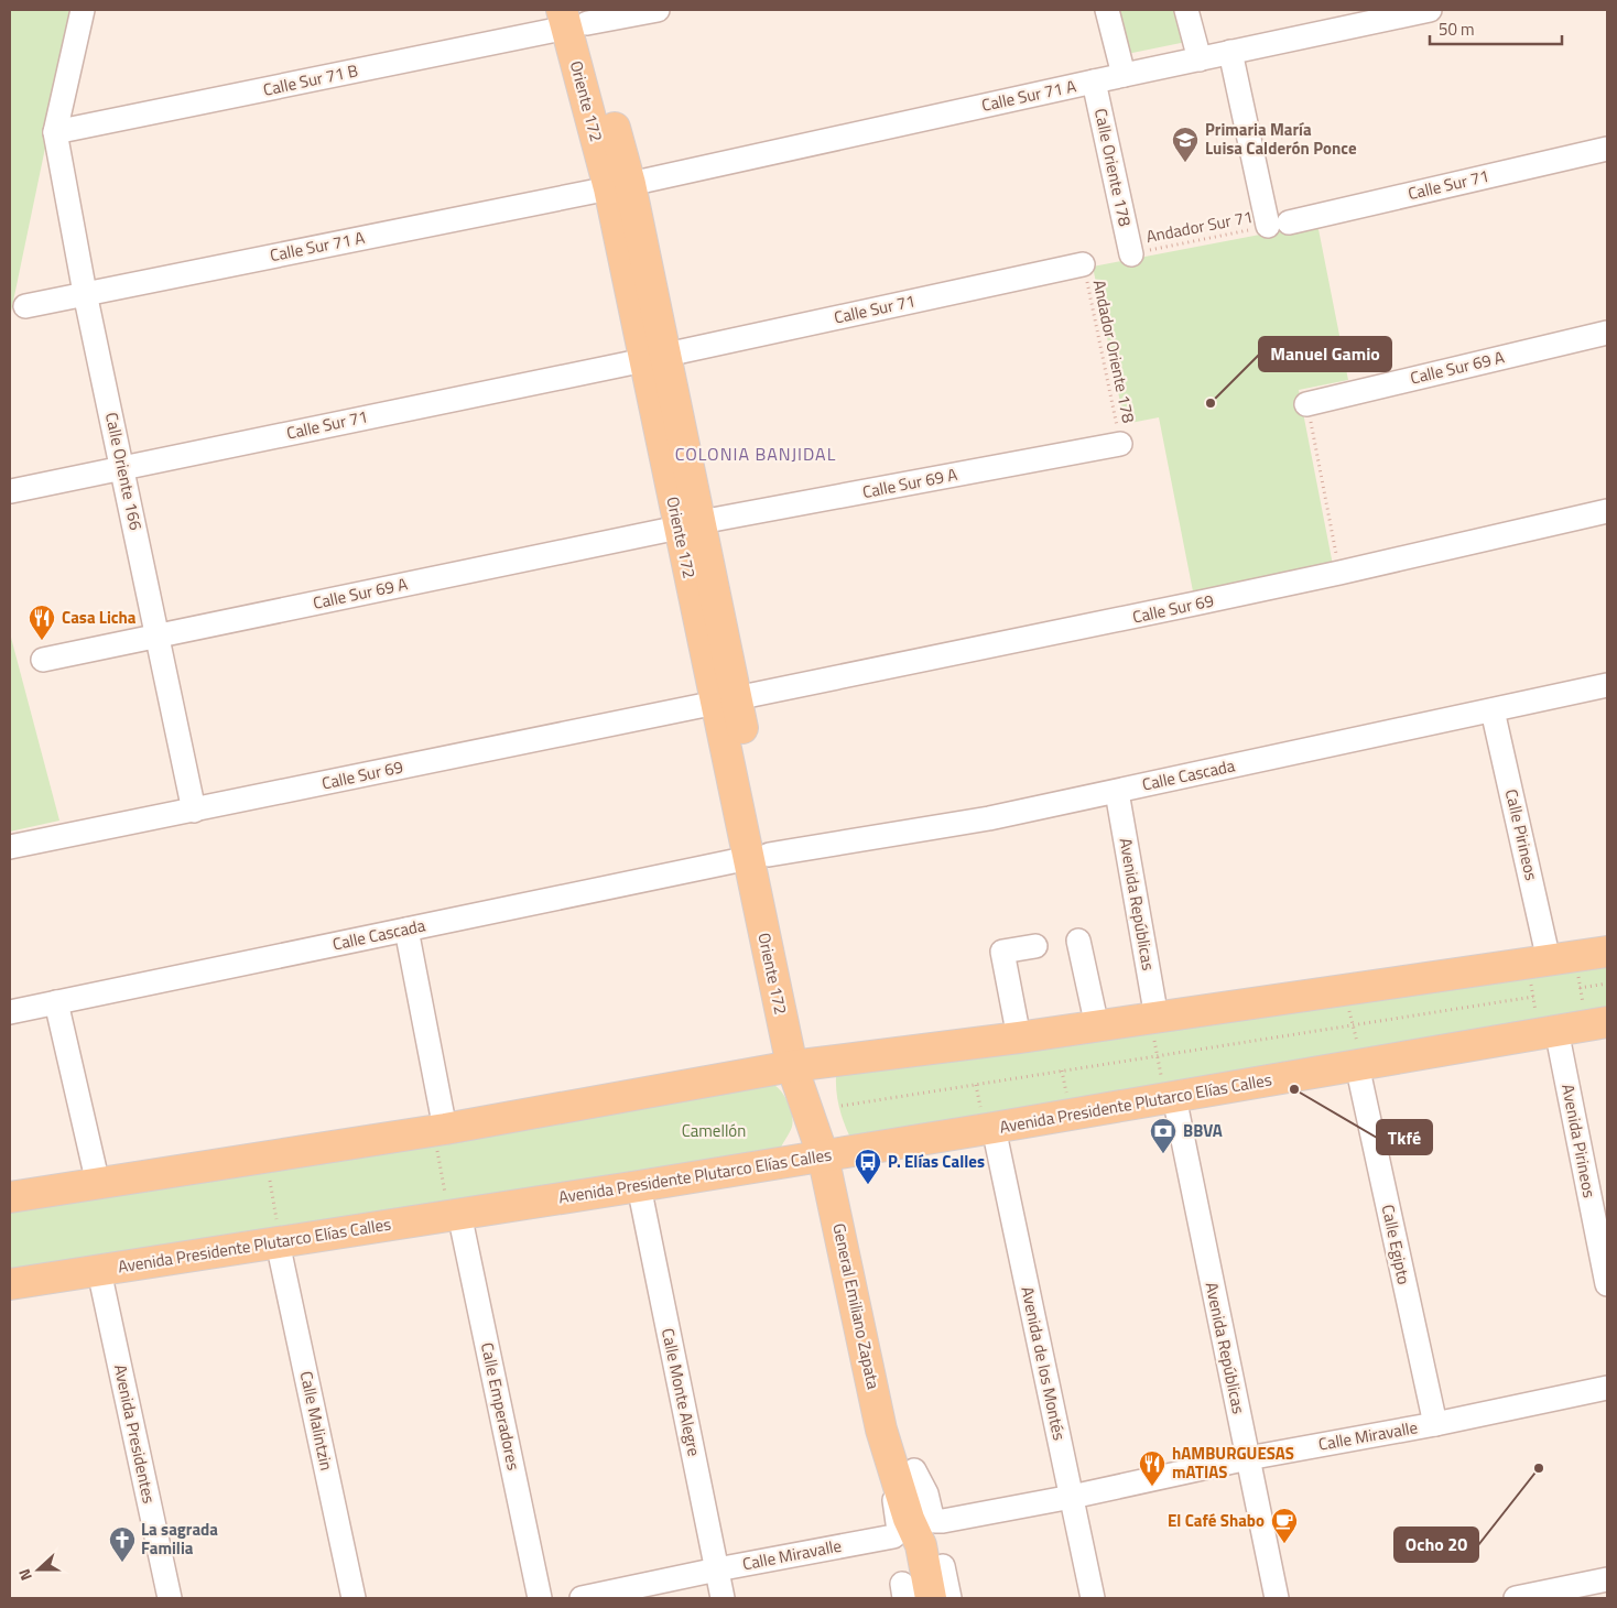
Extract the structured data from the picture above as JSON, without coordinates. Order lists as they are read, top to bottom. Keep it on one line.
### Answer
{"streets":{"main road":["Oriente 172","Avenida Presidente Plutarco Elías Calles","General Emiliano Zapata"],"street":["Calle Sur 71 B","Calle Sur 71 A","Calle Oriente 178","Calle Sur 71","Calle Sur 69 A","Calle Oriente 166","Calle Sur 69","Calle Cascada","Calle Pirineos","Avenida Repúblicas","Avenida Pirineos","Calle Egipto","Avenida de los Montés","Calle Monte Alegre","Calle Emperadores","Calle Malintzin","Avenida Presidentes","Calle Miravalle"],"path":["Andador Sur 71","Andador Oriente 178"]},"crossings":[["Calle Sur 71 B","Oriente 172"],["Calle Sur 71 B","Calle Oriente 166"],["Calle Sur 71 A","Oriente 172"],["Calle Sur 71 A","Calle Oriente 178"],["Calle Sur 71 A","Calle Oriente 166"],["Oriente 172","Calle Sur 71"],["Oriente 172","Calle Sur 69 A"],["Oriente 172","Calle Sur 69"],["Oriente 172","Calle Cascada"],["Oriente 172","General Emiliano Zapata"],["Calle Oriente 178","Andador Sur 71"],["Calle Sur 71","Andador Sur 71"],["Calle Sur 71","Andador Oriente 178"],["Calle Sur 71","Calle Oriente 166"],["Andador Oriente 178","Calle Sur 69 A"],["Calle Sur 69 A","Calle Oriente 166"],["Calle Oriente 166","Calle Sur 69"],["Calle Cascada","Calle Pirineos"],["Calle Cascada","Avenida Repúblicas"],["Avenida Repúblicas","Avenida Presidente Plutarco Elías Calles"],["Avenida Repúblicas","Calle Miravalle"],["Avenida Presidente Plutarco Elías Calles","Avenida Pirineos"],["Avenida Presidente Plutarco Elías Calles","Calle Egipto"],["Avenida Presidente Plutarco Elías Calles","General Emiliano Zapata"],["Avenida Presidente Plutarco Elías Calles","Avenida de los Montés"],["Avenida Presidente Plutarco Elías Calles","Calle Monte Alegre"],["Avenida Presidente Plutarco Elías Calles","Calle Emperadores"],["Avenida Presidente Plutarco Elías Calles","Calle Malintzin"],["Avenida Presidente Plutarco Elías Calles","Avenida Presidentes"],["Calle Egipto","Calle Miravalle"],["General Emiliano Zapata","Calle Miravalle"],["Avenida de los Montés","Calle Miravalle"],["Calle Monte Alegre","Calle Miravalle"]],"districts":["COLONIA BANJIDAL"],"parks":["Camellón"],"places":{"school or university":["Primaria María Luisa Calderón Ponce"],"other":["Manuel Gamio","Tkfé","Ocho 20"],"restaurant":["Casa Licha","hAMBURGUESAS mATIAS"],"bank":["BBVA"],"bus stop":["P. Elías Calles"],"cafe":["El Café Shabo"],"church":["La sagrada Familia"]},"scale_bar":"50 m","north":"left"}
